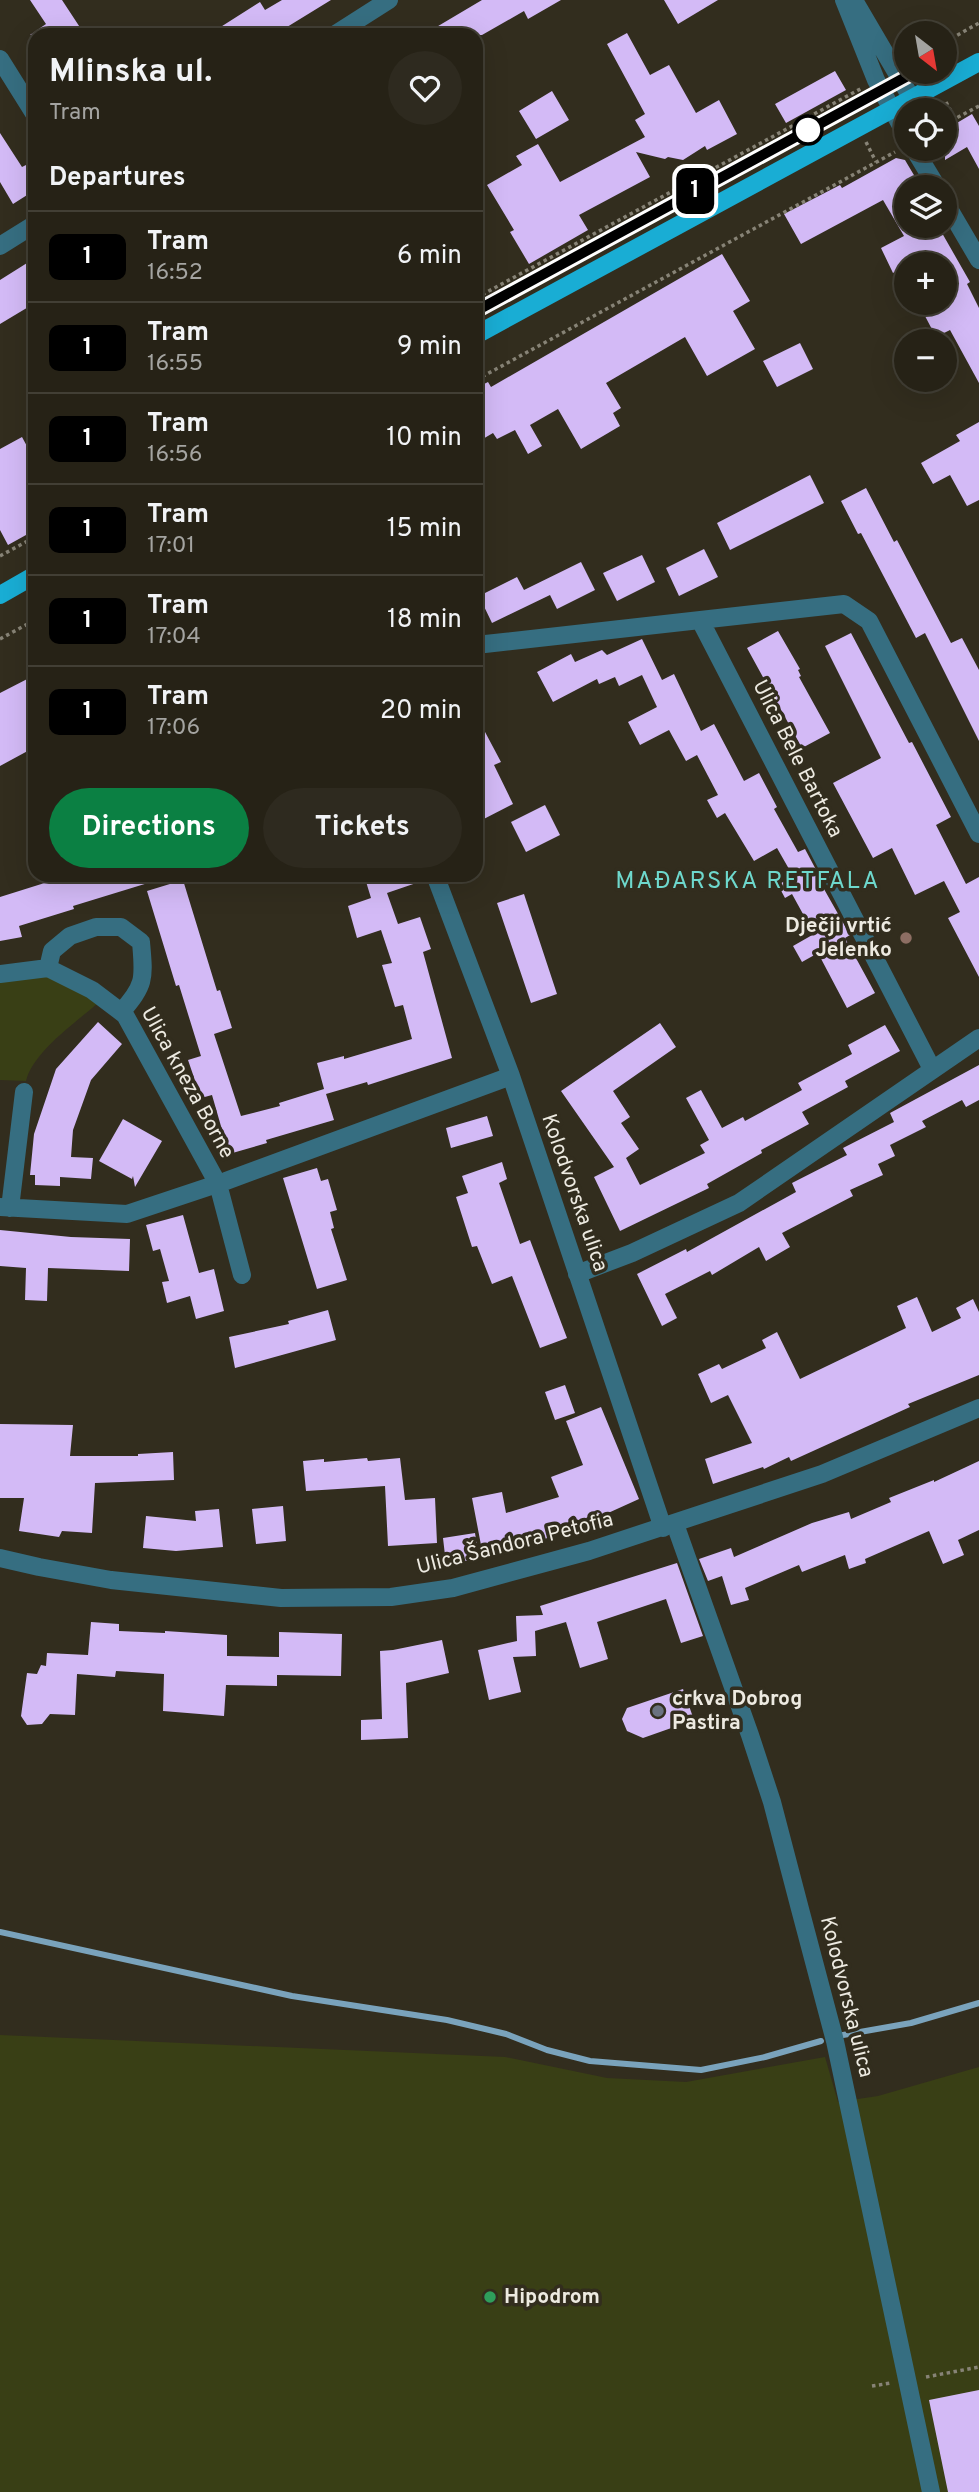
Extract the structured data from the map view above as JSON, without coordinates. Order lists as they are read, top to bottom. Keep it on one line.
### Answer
{"streets":{"street":["Ulica Bele Bartoka","Ulica kneza Borne","Kolodvorska ulica","Ulica Šandora Petofia"]},"crossings":[["Ulica kneza Borne","Kolodvorska ulica"],["Kolodvorska ulica","Ulica Šandora Petofia"]],"districts":["MAĐARSKA RETFALA"],"places":["Dječji vrtić Jelenko","crkva Dobrog Pastira","Hipodrom"],"lines":["tram line 1"],"north":"bottom right","page":{"on_map":"1","map_buttons":["+","−"],"heading":[["Mlinska ul.","Tram"],"Departures"],"list":[{"mark":"1","name":"Tram","note":"16:52","value":"6 min"},{"mark":"1","name":"Tram","note":"16:55","value":"9 min"},{"mark":"1","name":"Tram","note":"16:56","value":"10 min"},{"mark":"1","name":"Tram","note":"17:01","value":"15 min"},{"mark":"1","name":"Tram","note":"17:04","value":"18 min"},{"mark":"1","name":"Tram","note":"17:06","value":"20 min"}],"buttons":["Directions","Tickets"]}}
